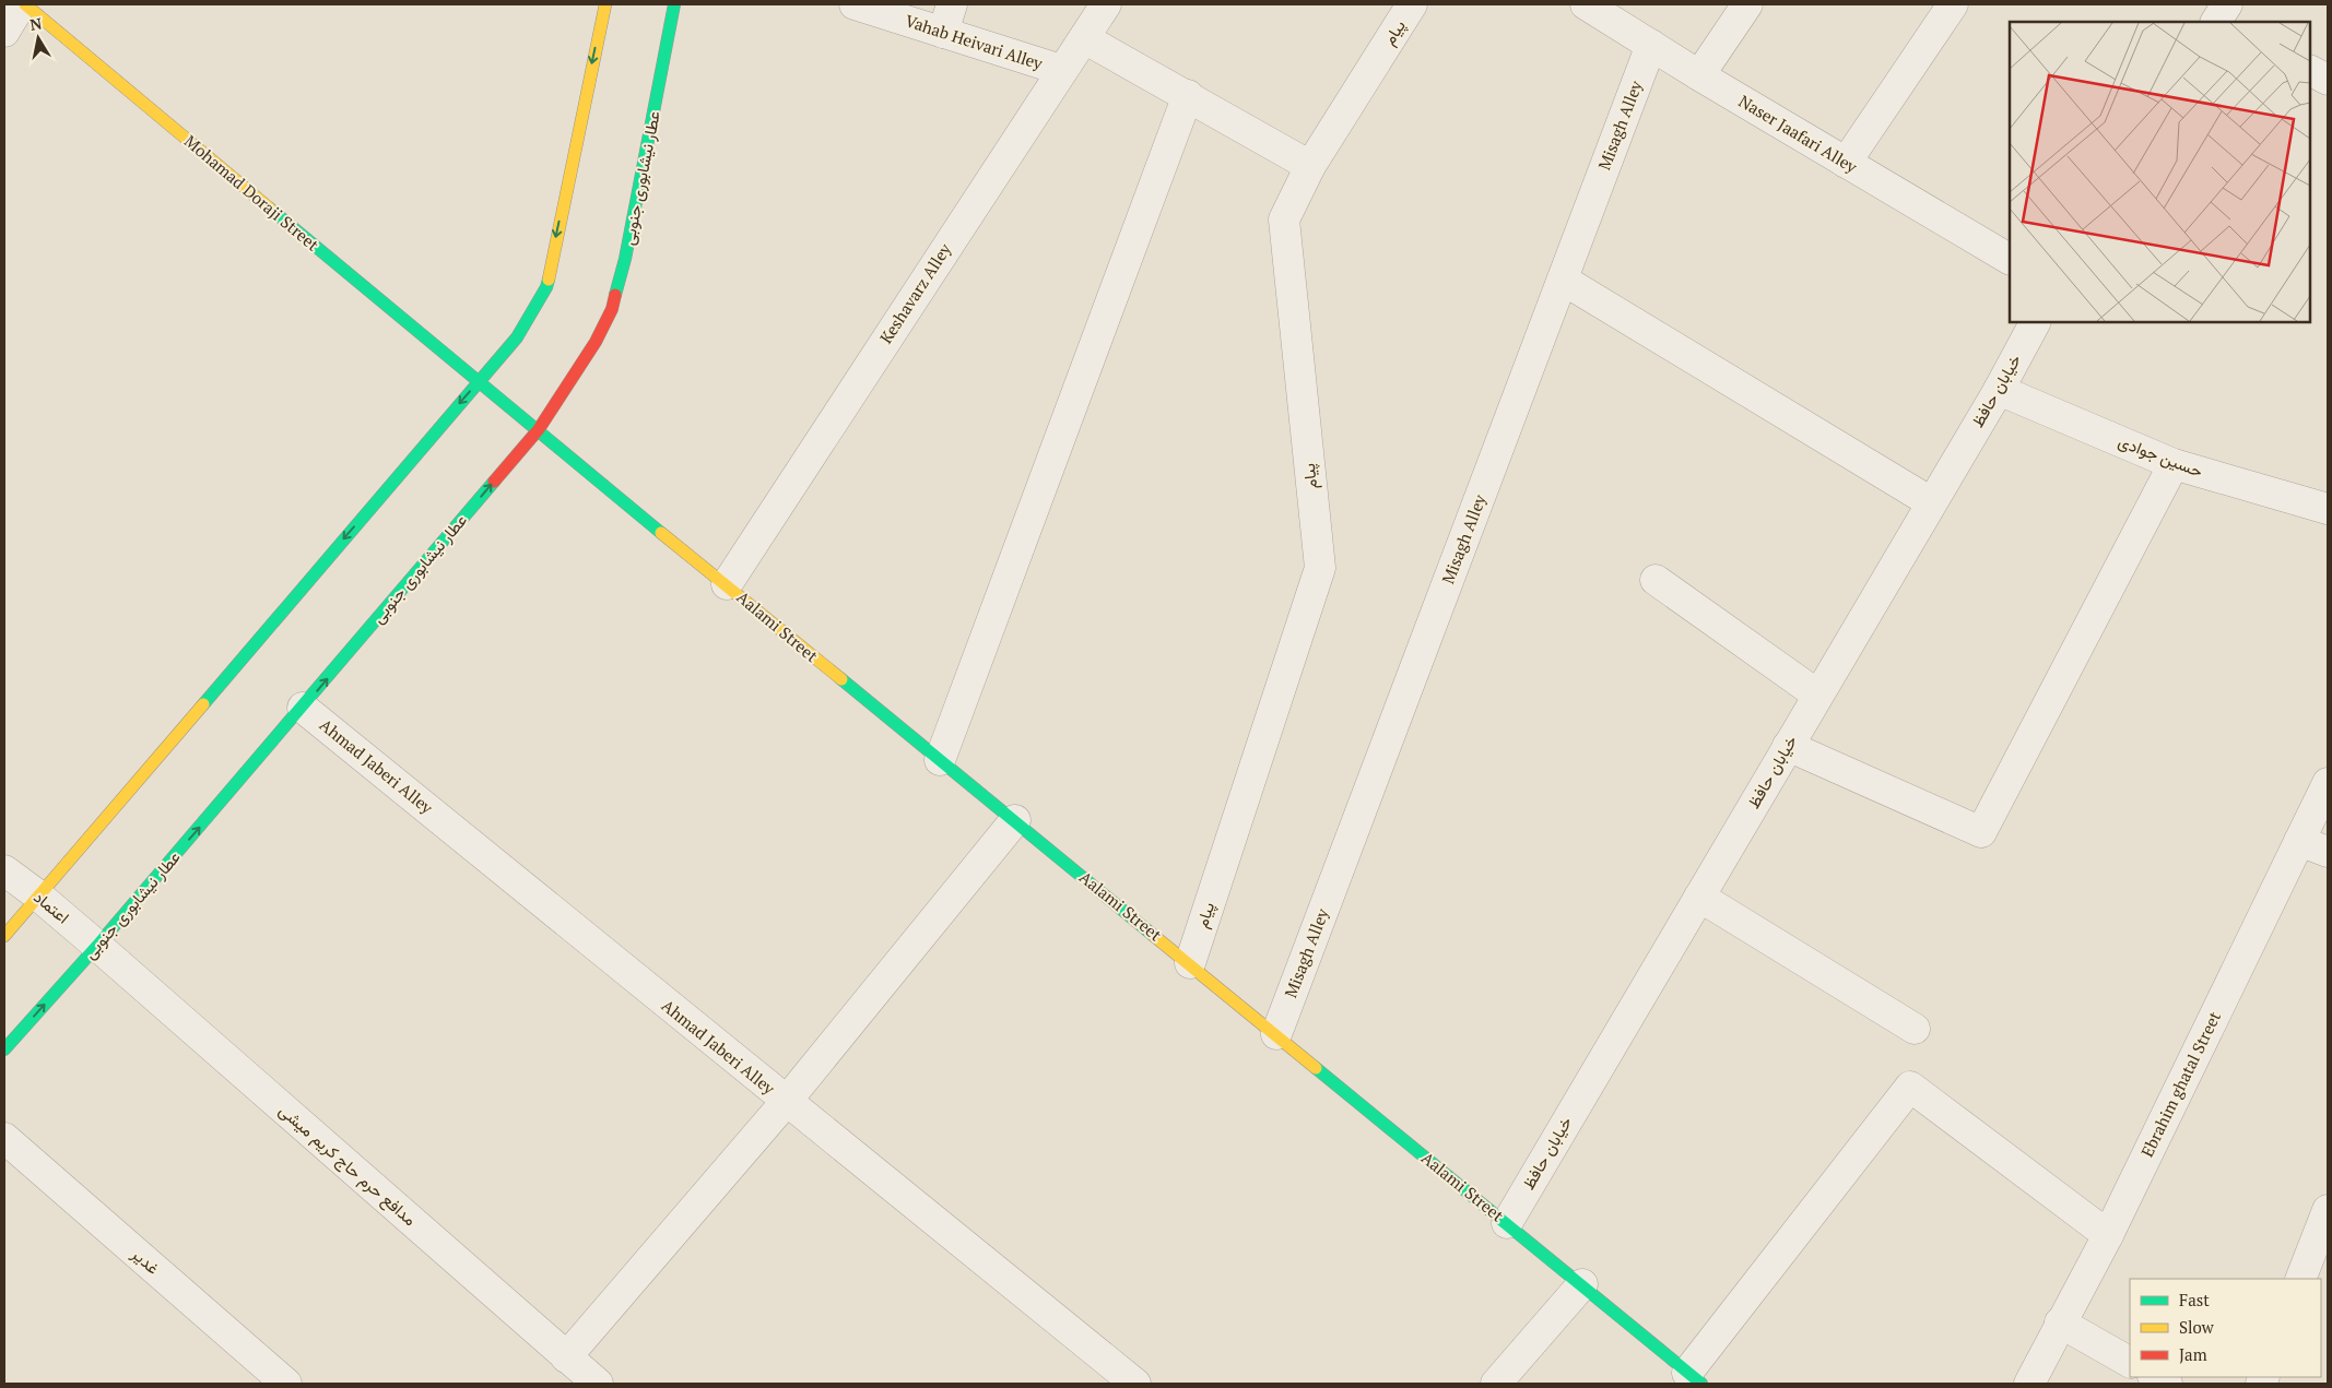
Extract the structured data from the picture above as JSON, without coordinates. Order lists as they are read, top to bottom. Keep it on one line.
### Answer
{"streets":{"main road":["عطار نیشابوری جنوبی","Mohamad Doraji Street","Aalami Street"],"street":["پیام","Vahab Heivari Alley","Misagh Alley","Naser Jaafari Alley","Keshavarz Alley","خیابان حافظ","حسین جوادی","Ahmad Jaberi Alley","اعتماد","Ebrahim ghatal Street","مدافع حرم حاج کریم میشی","غدیر"]},"crossings":[["پیام","Aalami Street"],["Vahab Heivari Alley","Keshavarz Alley"],["Misagh Alley","Naser Jaafari Alley"],["Misagh Alley","Aalami Street"],["عطار نیشابوری جنوبی","Mohamad Doraji Street"],["عطار نیشابوری جنوبی","Aalami Street"],["عطار نیشابوری جنوبی","Ahmad Jaberi Alley"],["عطار نیشابوری جنوبی","اعتماد"],["عطار نیشابوری جنوبی","مدافع حرم حاج کریم میشی"],["Mohamad Doraji Street","Aalami Street"],["Keshavarz Alley","Aalami Street"],["خیابان حافظ","حسین جوادی"],["خیابان حافظ","Aalami Street"],["اعتماد","مدافع حرم حاج کریم میشی"]],"legend":["Fast","Slow","Jam"],"north":"top"}
